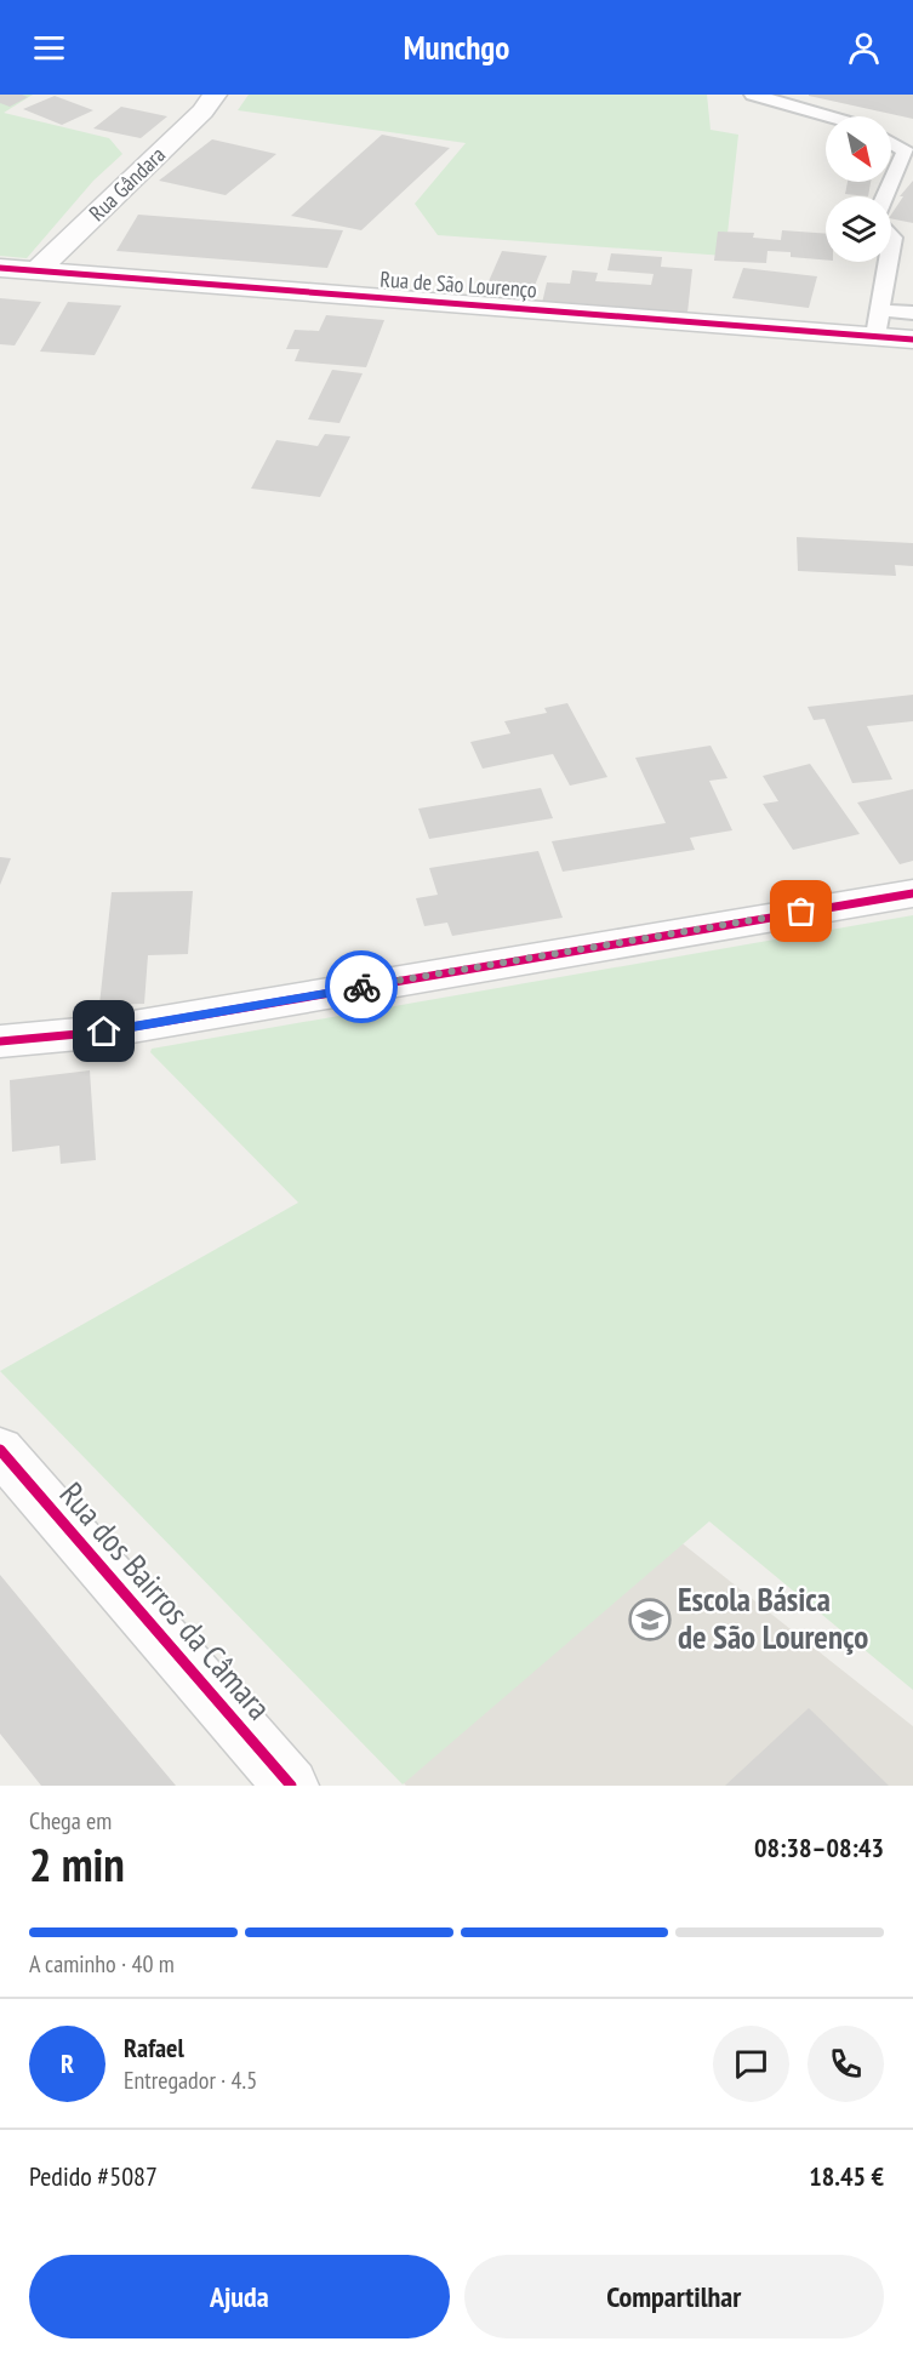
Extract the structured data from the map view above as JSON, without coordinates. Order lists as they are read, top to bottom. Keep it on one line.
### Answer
{"streets":{"street":["Rua Gândara","Rua de São Lourenço","Rua dos Bairros da Câmara"]},"crossings":[["Rua Gândara","Rua de São Lourenço"]],"places":{"school or university":["Escola Básica de São Lourenço"]},"north":"bottom right","page":{"header":"Munchgo","heading":["2 min","Chega em","08:38–08:43"],"panel":["Rafael","Entregador · 4.5","Pedido #5087","18.45 €"],"bar":"A caminho · 40 m","round":"R","buttons":["Ajuda","Compartilhar"]}}
